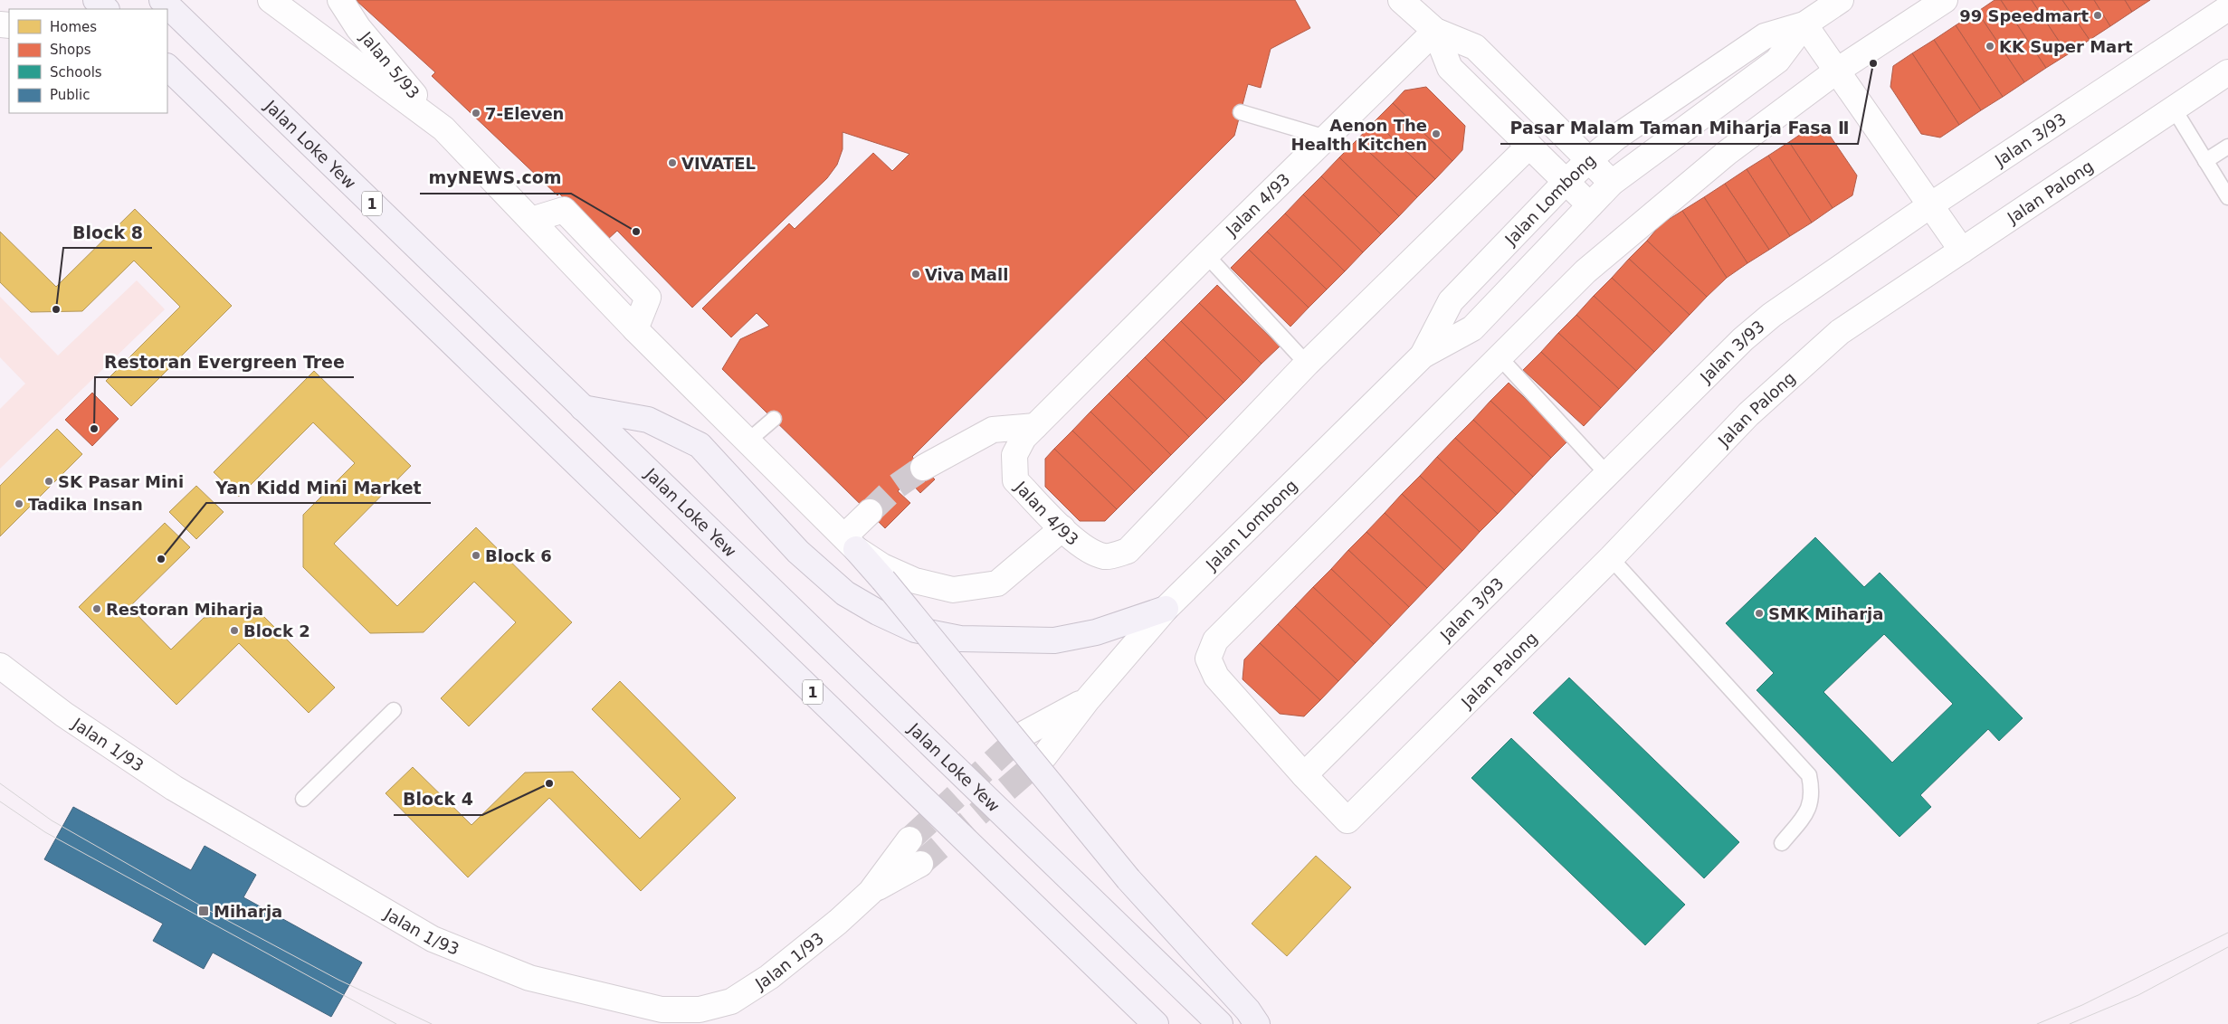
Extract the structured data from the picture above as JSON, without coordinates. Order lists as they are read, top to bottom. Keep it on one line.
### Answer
{"streets":{"highway":["Jalan Loke Yew","1"],"street":["Jalan 5/93","Jalan 3/93","Jalan Palong","Jalan Lombong","Jalan 4/93","Jalan 1/93"]},"crossings":[["Jalan 3/93","Jalan Palong"]],"places":{"other":["99 Speedmart","KK Super Mart","Pasar Malam Taman Miharja Fasa Ⅱ","7-Eleven","Aenon The Health Kitchen","VIVATEL","myNEWS.com","Viva Mall","Block 8","Restoran Evergreen Tree","SK Pasar Mini","Tadika Insan","Block 6","Yan Kidd Mini Market","Restoran Miharja","SMK Miharja","Block 2","Block 4"],"transit":["Miharja"]},"legend":["Homes","Shops","Schools","Public"]}
